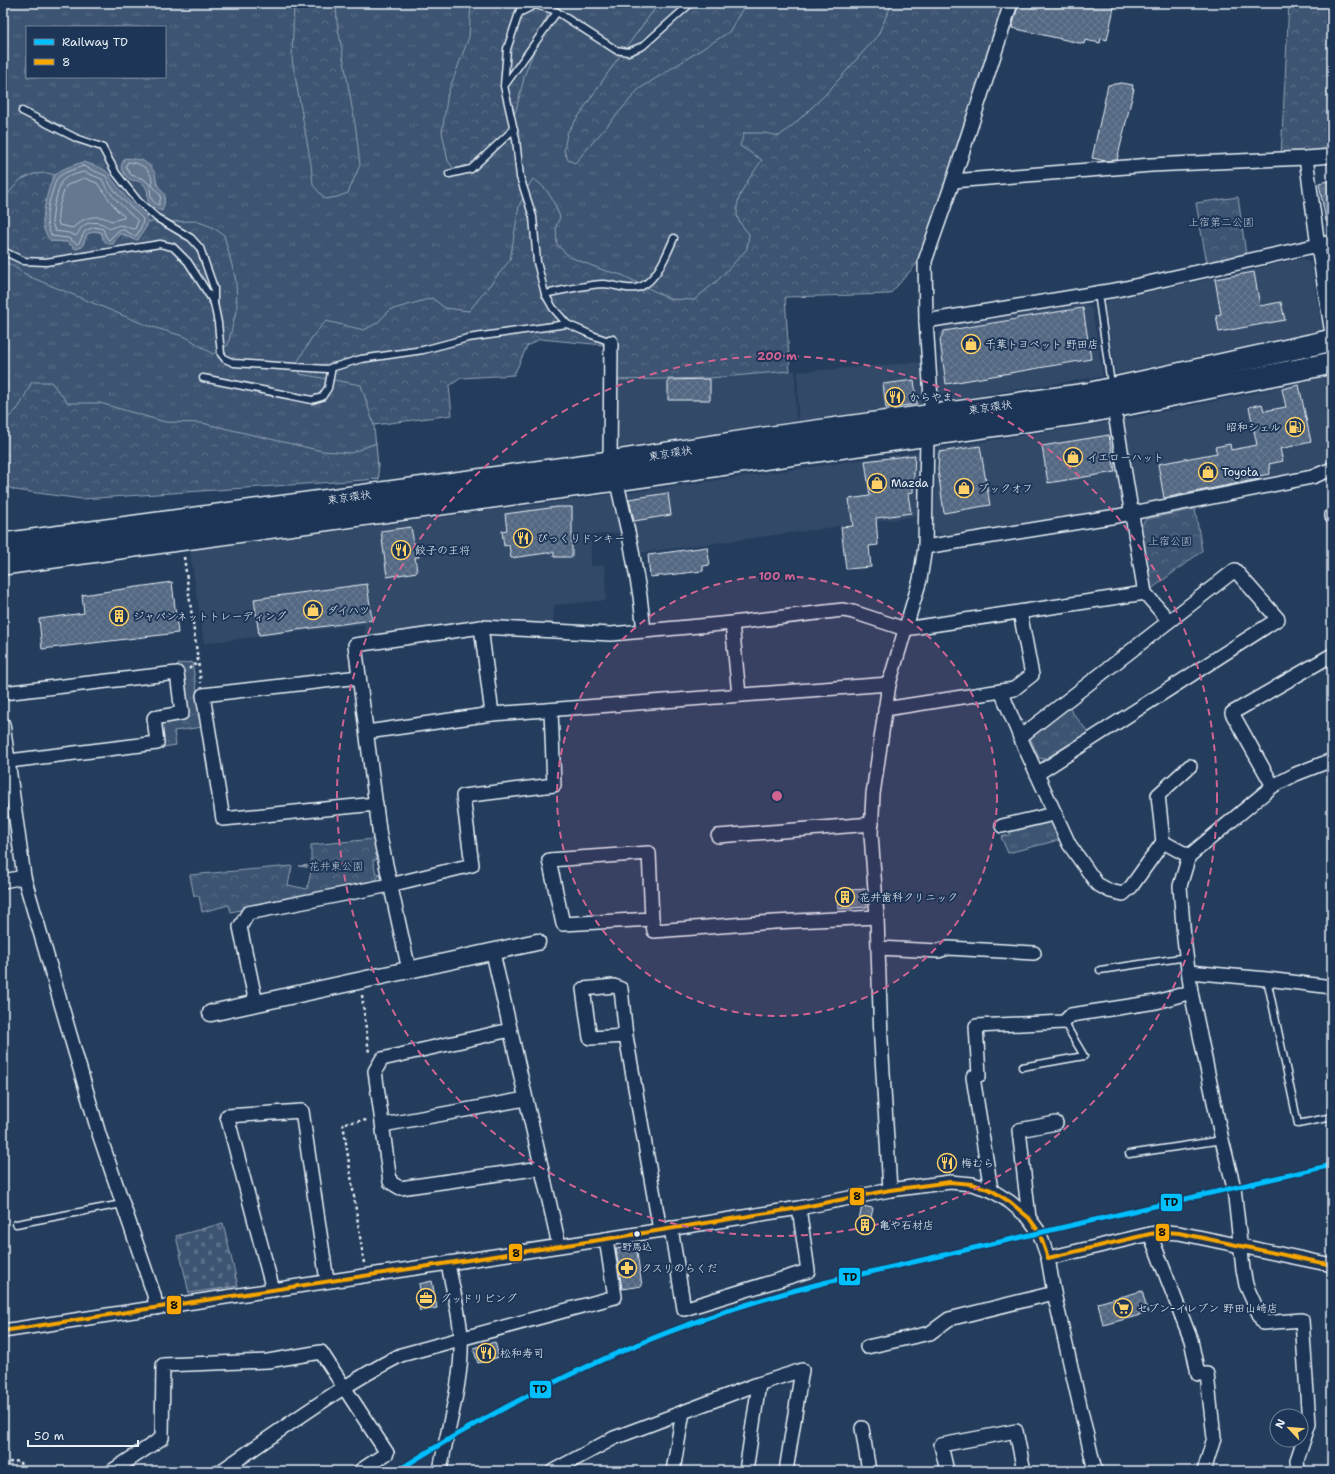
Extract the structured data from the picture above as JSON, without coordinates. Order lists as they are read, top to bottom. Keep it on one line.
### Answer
{"streets":{"highway":["東京環状"]},"parks":["上宿第二公園","上宿公園","花井東公園"],"places":{"shop":["千葉トヨペット 野田店","イエローハット","Toyota","Mazda","ブックオフ","ダイハツ"],"restaurant":["からやま","びっくりドンキー","餃子の王将","梅むら","松和寿司"],"fuel station":["昭和シェル"],"building":["ジャパンネットトレーディング","花井歯科クリニック","亀や石材店"],"other":["野馬込"],"pharmacy":["クスリのらくだ"],"office":["グッドリビング"],"supermarket":["セブン-イレブン 野田山崎店"]},"lines":["rail line TD","transit line 8"],"legend":["Railway TD","8"],"scale_bar":"50 m","north":"top left","rings":["200 m","100 m"]}
